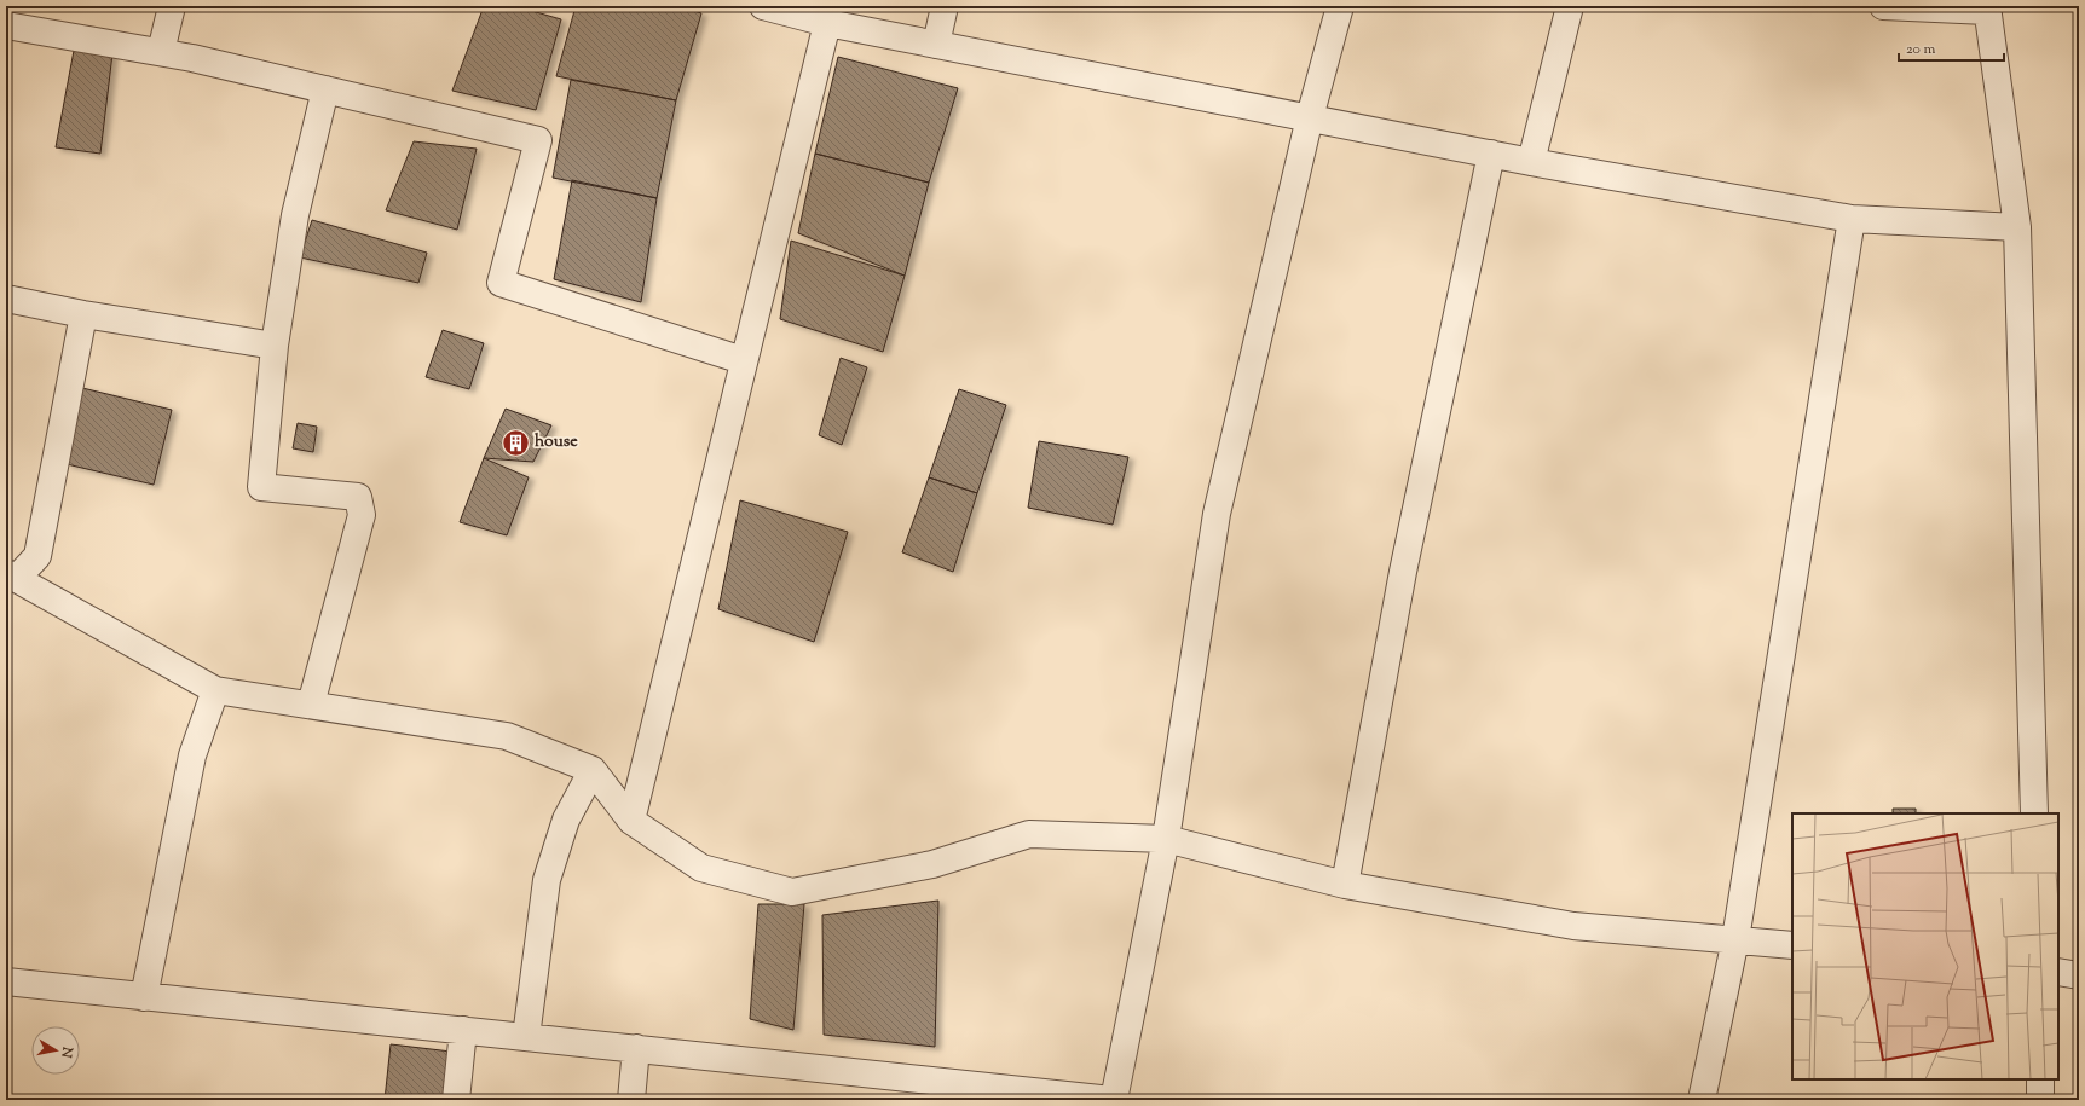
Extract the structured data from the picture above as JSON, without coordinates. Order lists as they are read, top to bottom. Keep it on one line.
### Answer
{"places":{"building":["house"]},"scale_bar":"20 m","north":"right"}
